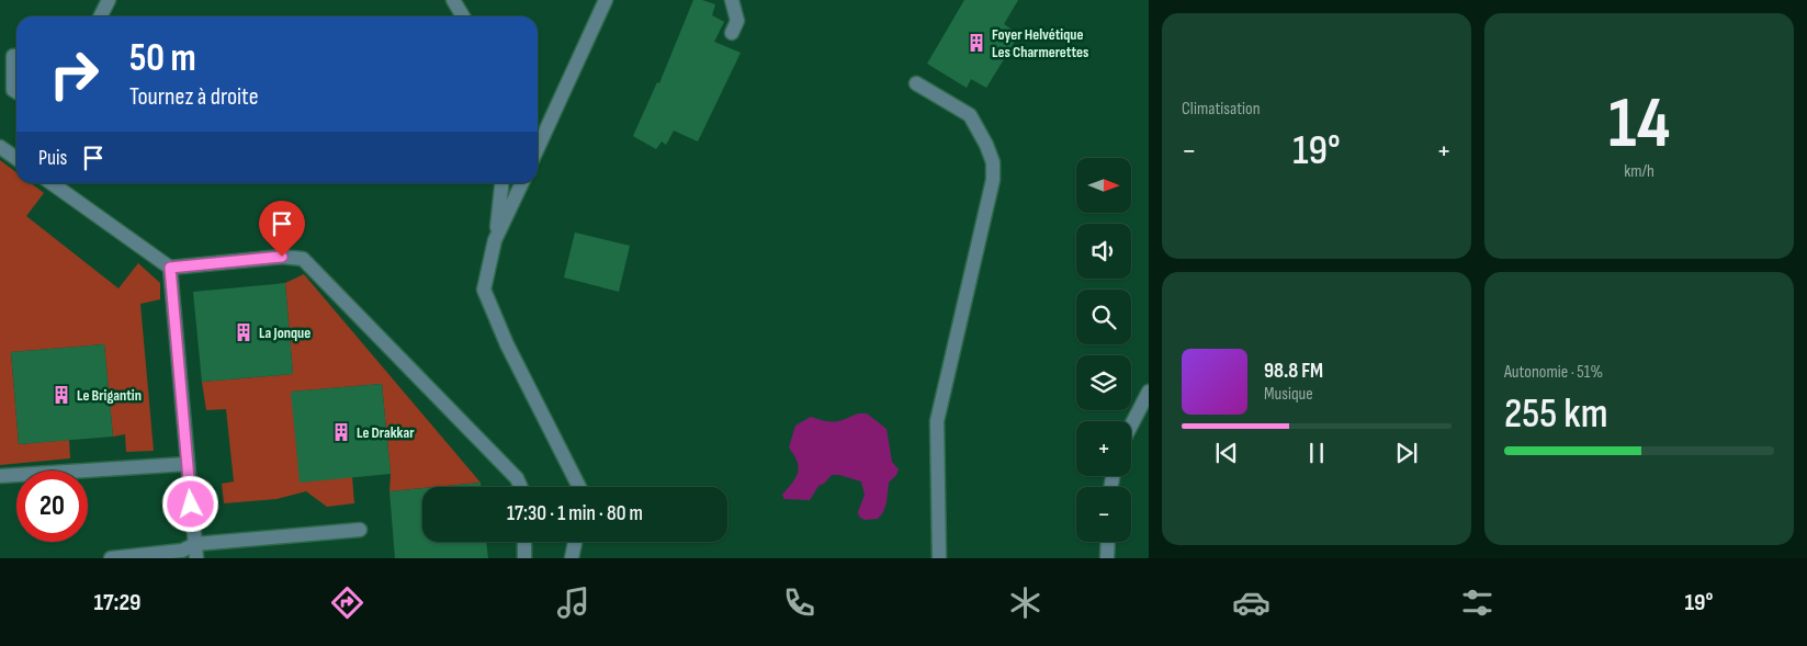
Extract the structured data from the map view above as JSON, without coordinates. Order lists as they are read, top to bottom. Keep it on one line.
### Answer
{"places":{"building":["Foyer Helvétique Les Charmerettes","La Jonque","Le Brigantin","Le Drakkar"]},"north":"right","page":{"tile":["Climatisation",["14","km/h"],["Autonomie · 51%","255 km"]],"turn":["50 m","Tournez à droite"],"heat":["−","19°","+"],"then":"Puis","map_buttons":["+","−"],"song":["98.8 FM","Musique"],"limit":"20","trip":"17:30 · 1 min · 80 m","tabs":["17:29","19°"]}}
